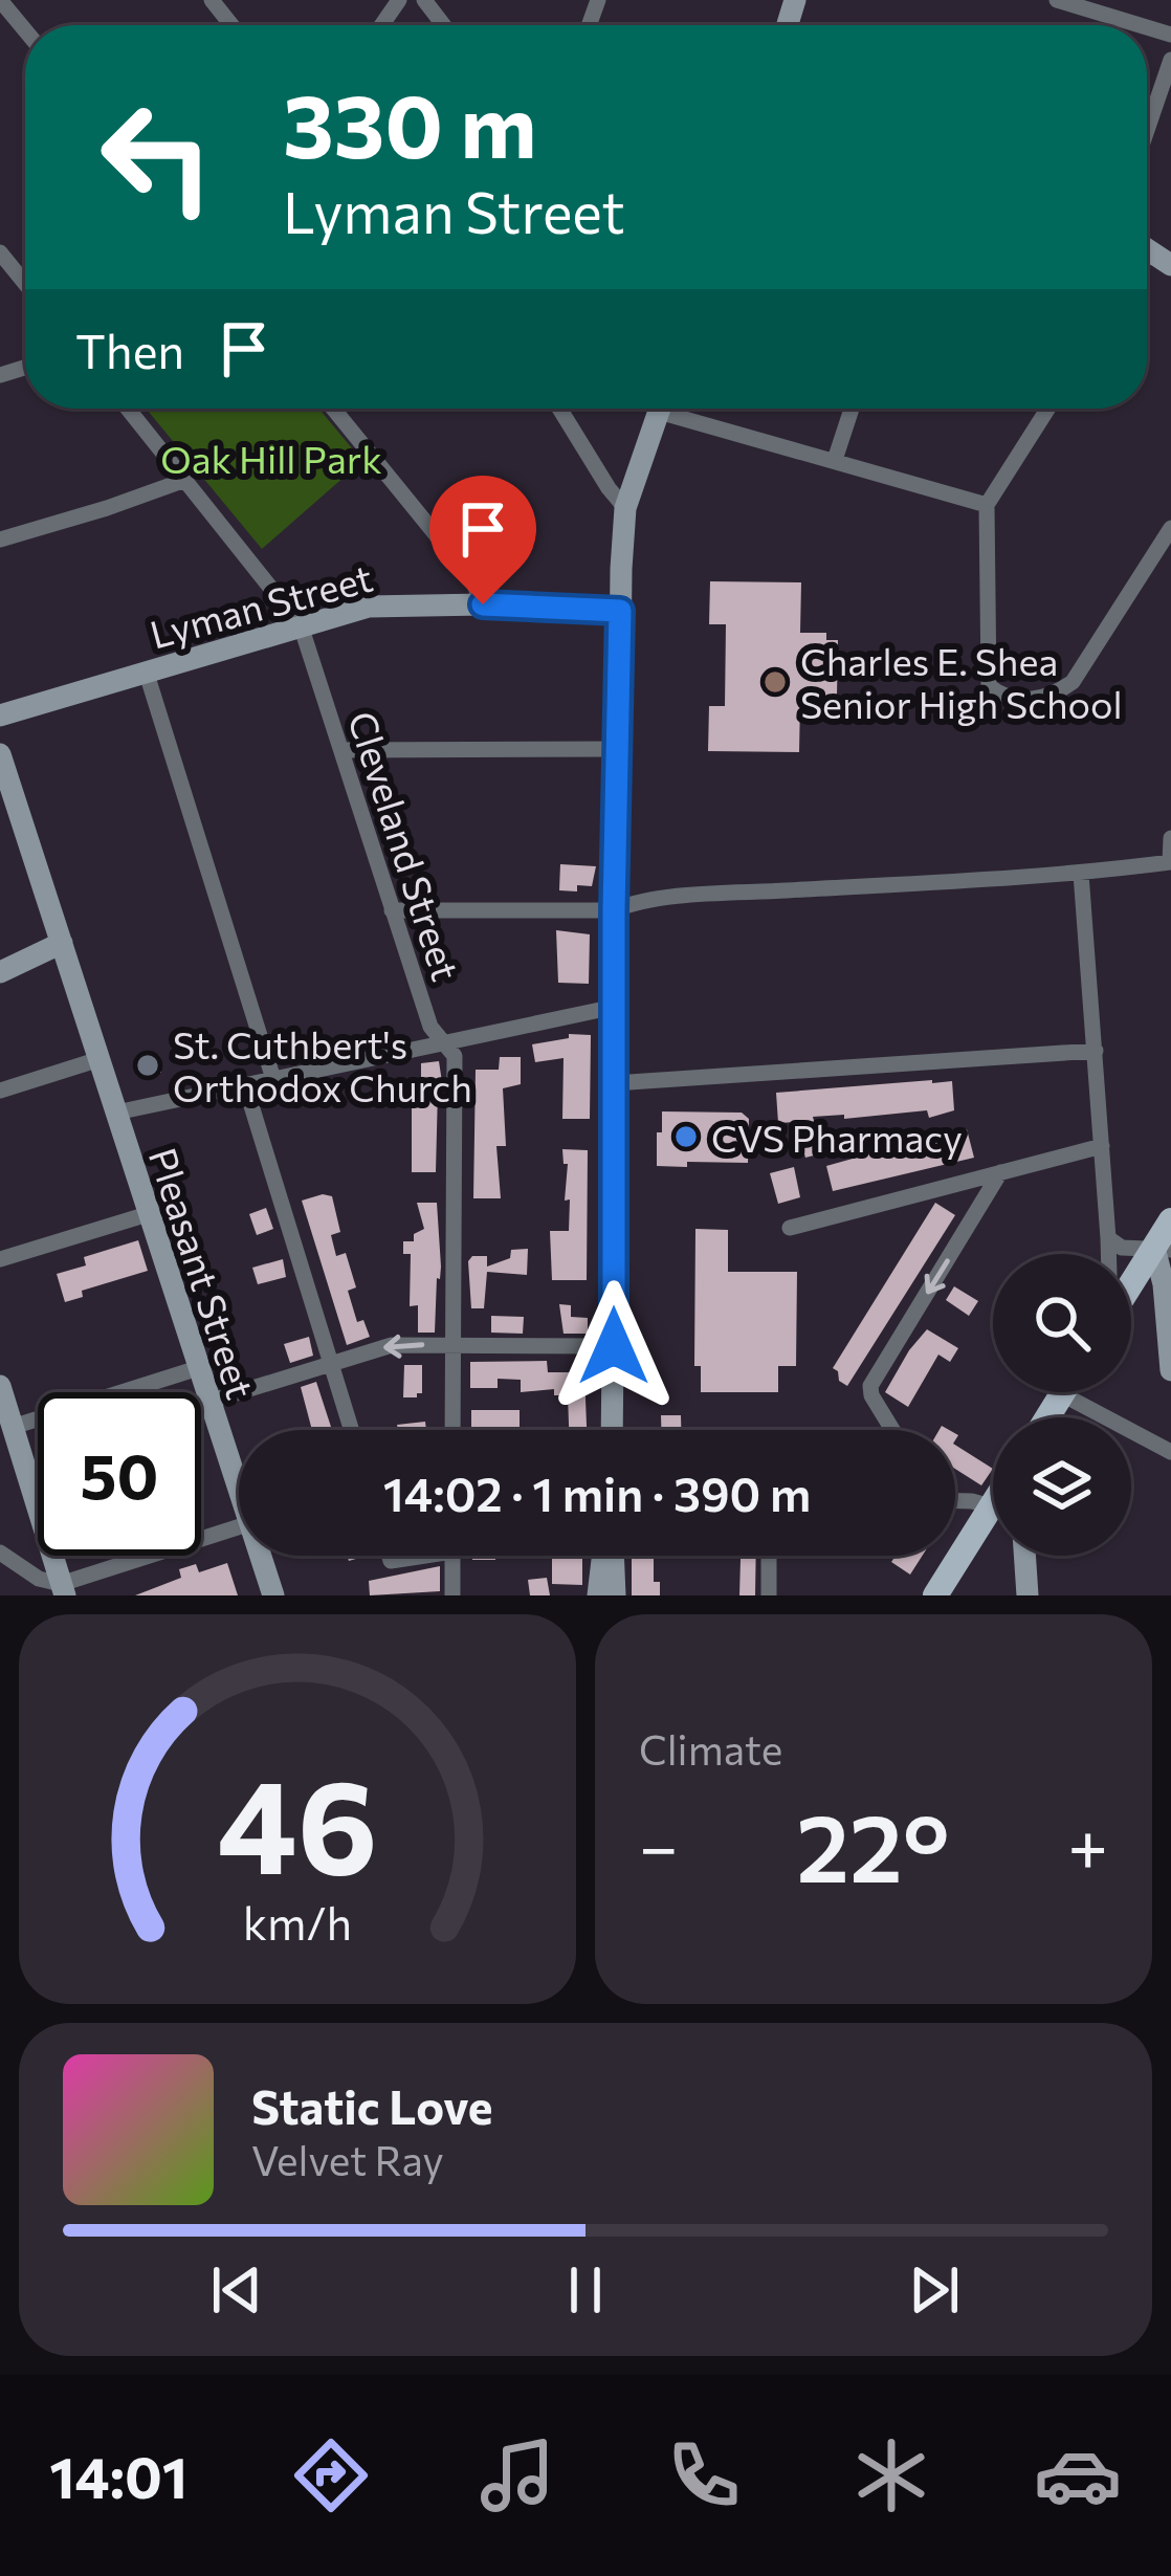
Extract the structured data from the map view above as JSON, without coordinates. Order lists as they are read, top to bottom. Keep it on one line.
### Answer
{"streets":{"street":["Lyman Street","Cleveland Street","Pleasant Street"]},"crossings":[["Lyman Street","Cleveland Street"]],"parks":["Oak Hill Park"],"places":["Charles E. Shea Senior High School","St. Cuthbert's Orthodox Church","CVS Pharmacy"],"page":{"turn":["330 m","Lyman Street"],"then":"Then","limit":"50","trip":"14:02 · 1 min · 390 m","tile":"Climate","heat":["−","22°","+"],"song":["Static Love","Velvet Ray"],"tabs":"14:01","gauge":["46","km/h"]}}
